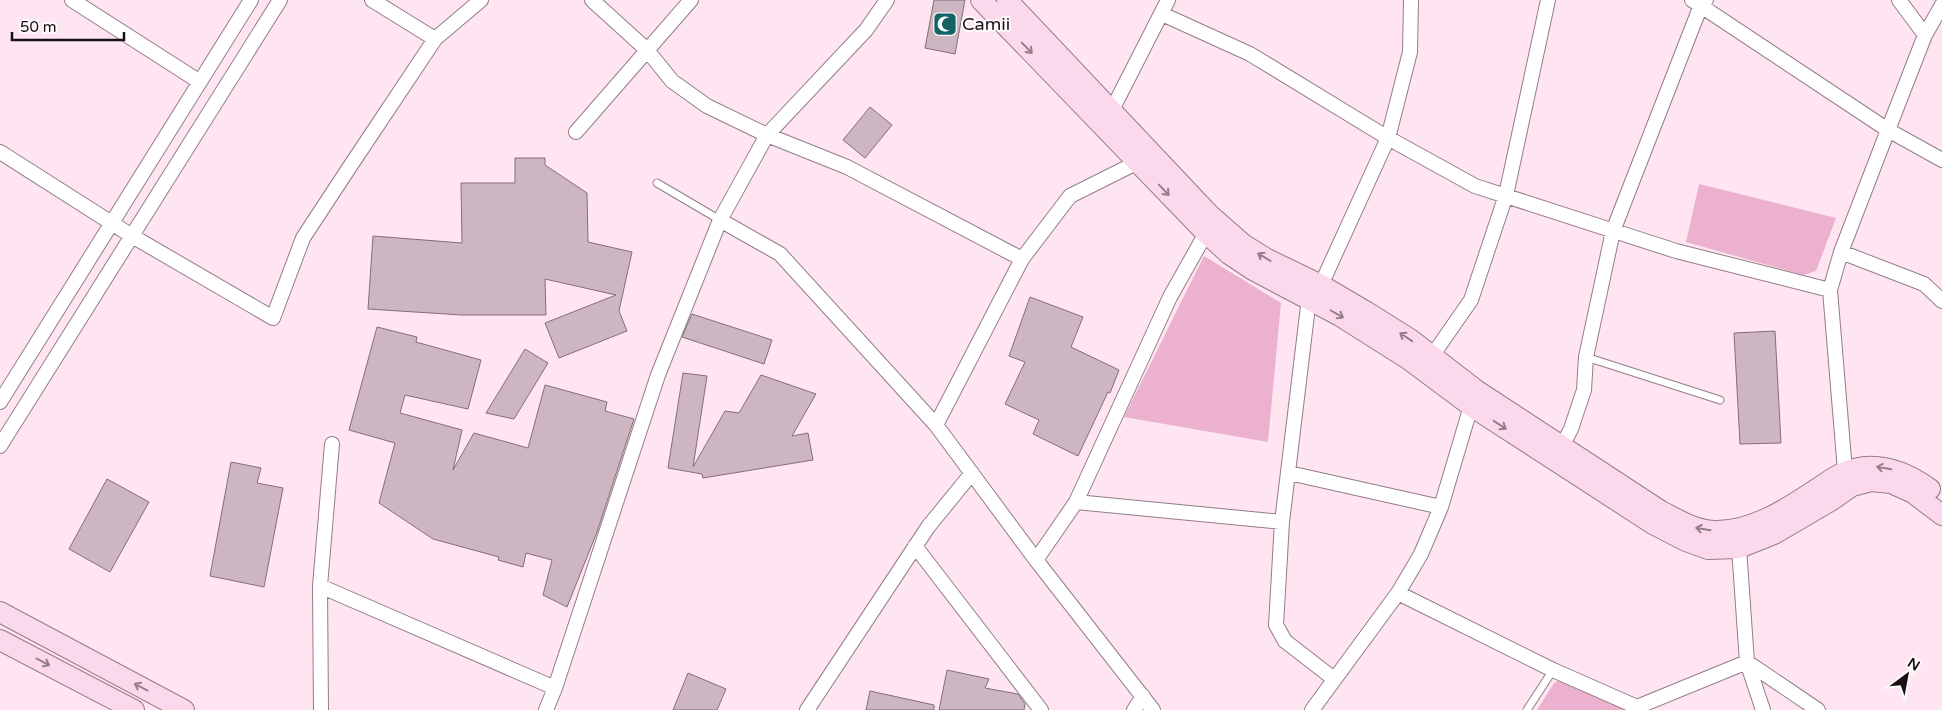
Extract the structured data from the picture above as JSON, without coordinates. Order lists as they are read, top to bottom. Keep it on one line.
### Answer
{"places":{"mosque":["Camii"]},"scale_bar":"50 m","north":"top right"}
